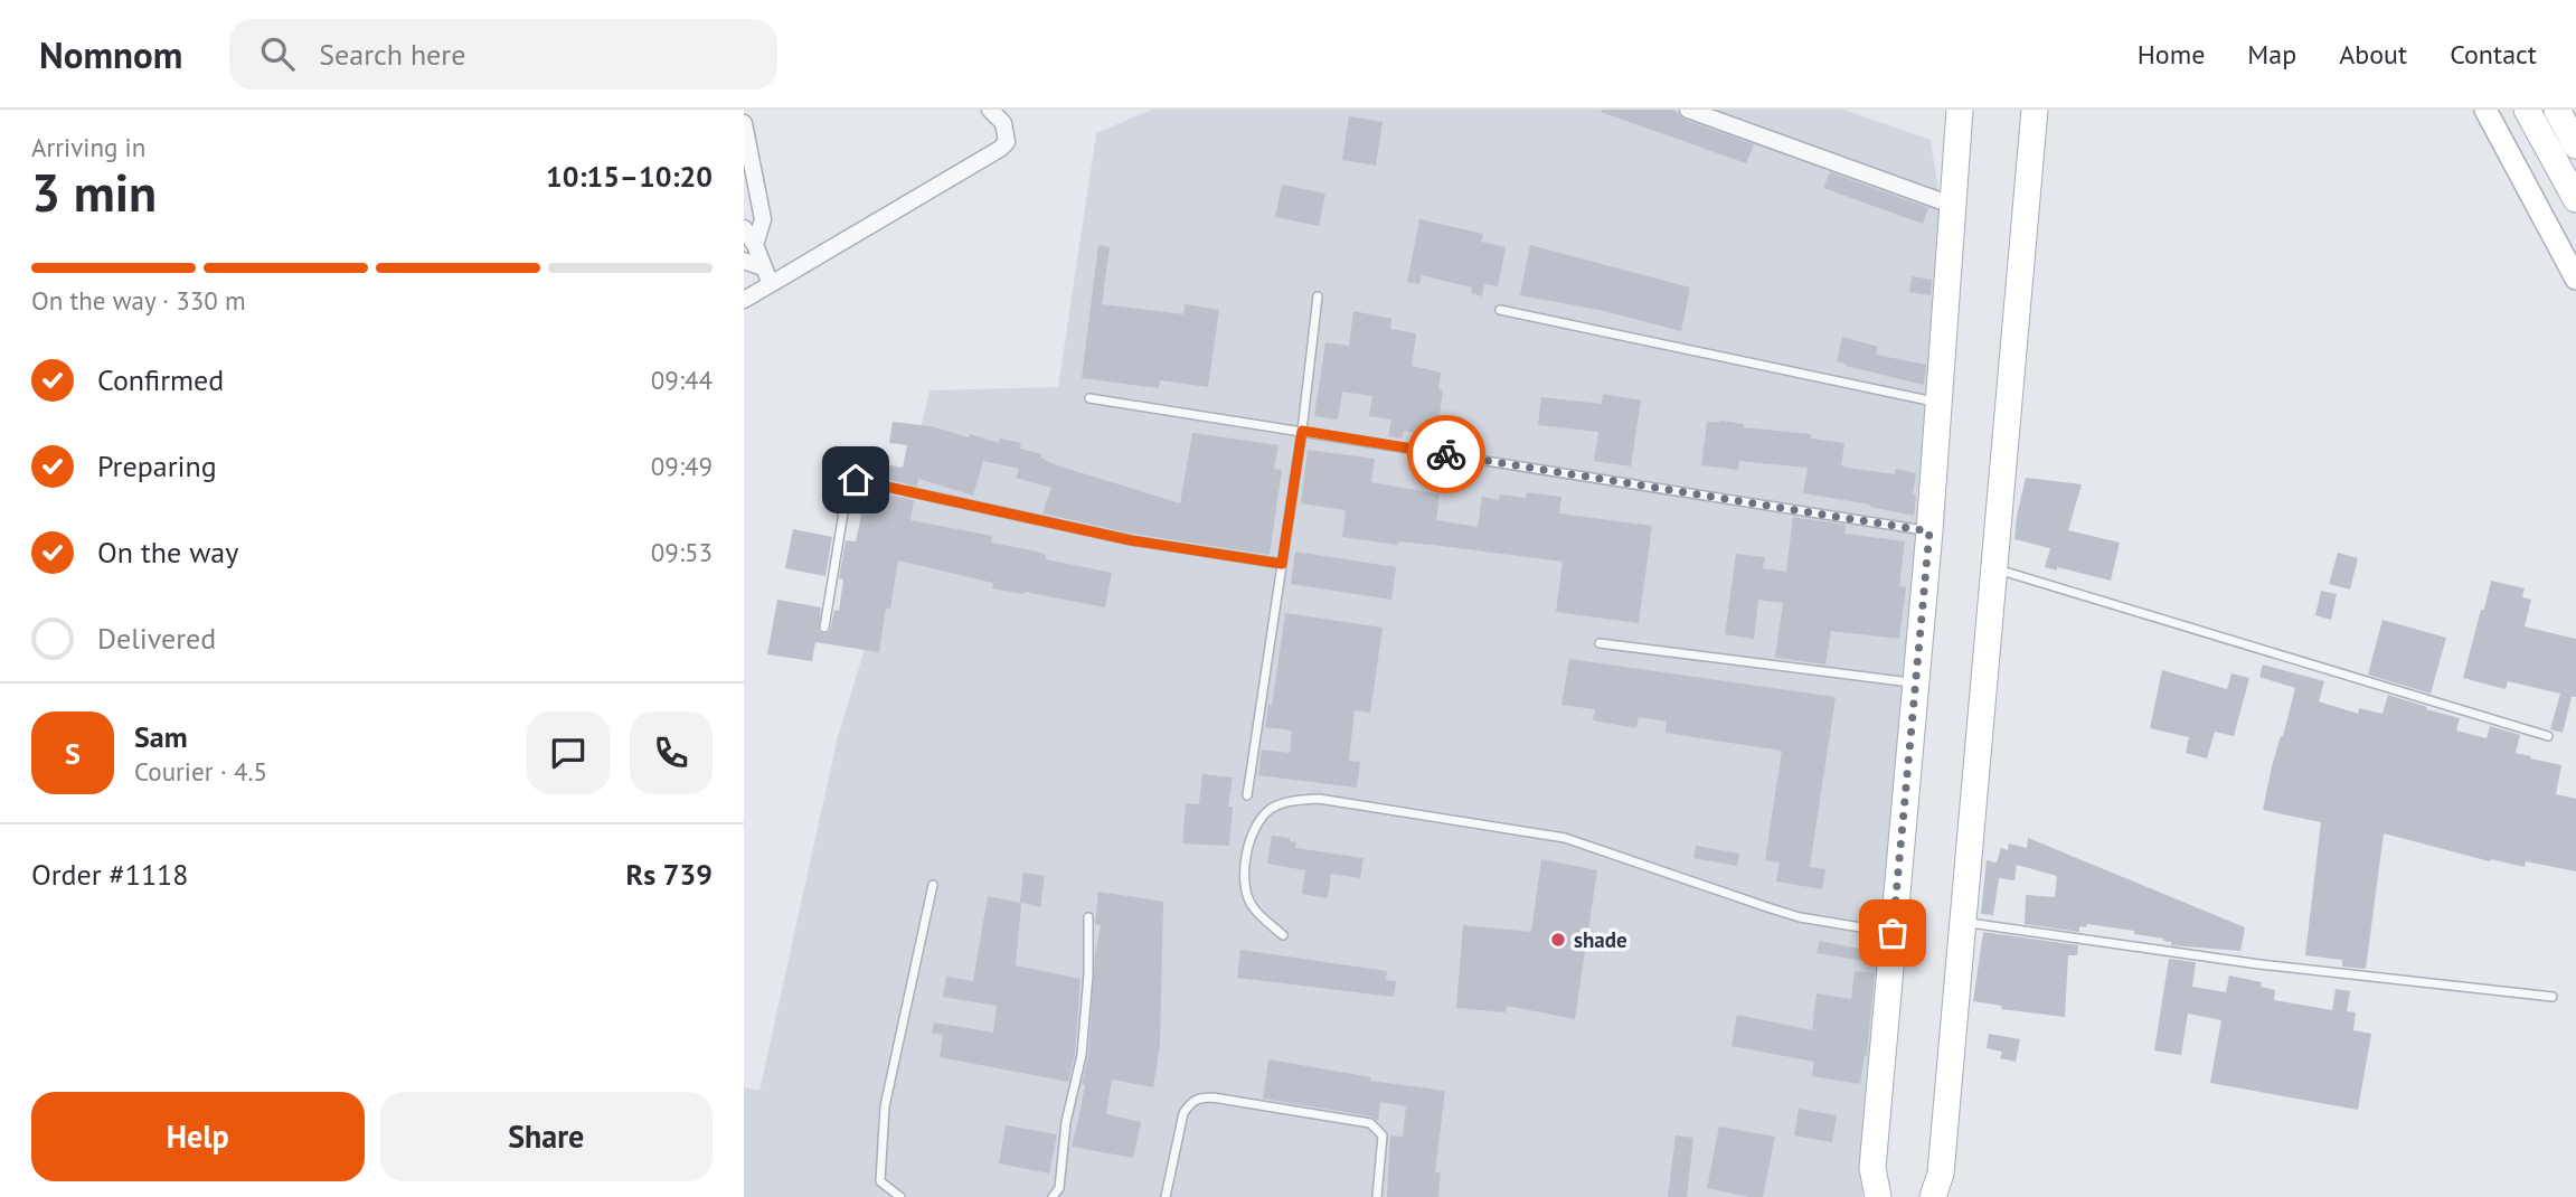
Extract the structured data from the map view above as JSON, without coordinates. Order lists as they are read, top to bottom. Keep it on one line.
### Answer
{"places":["shade"],"page":{"header":"Nomnom","search":"Search here","nav":["Home","Map","About","Contact"],"heading":["3 min","Arriving in","10:15–10:20"],"panel":["Sam","Courier · 4.5","Order #1118","Rs 739"],"bar":"On the way · 330 m","list":[["Confirmed","09:44"],["Preparing","09:49"],["On the way","09:53"],"Delivered"],"round":"S","buttons":["Help","Share"]}}
